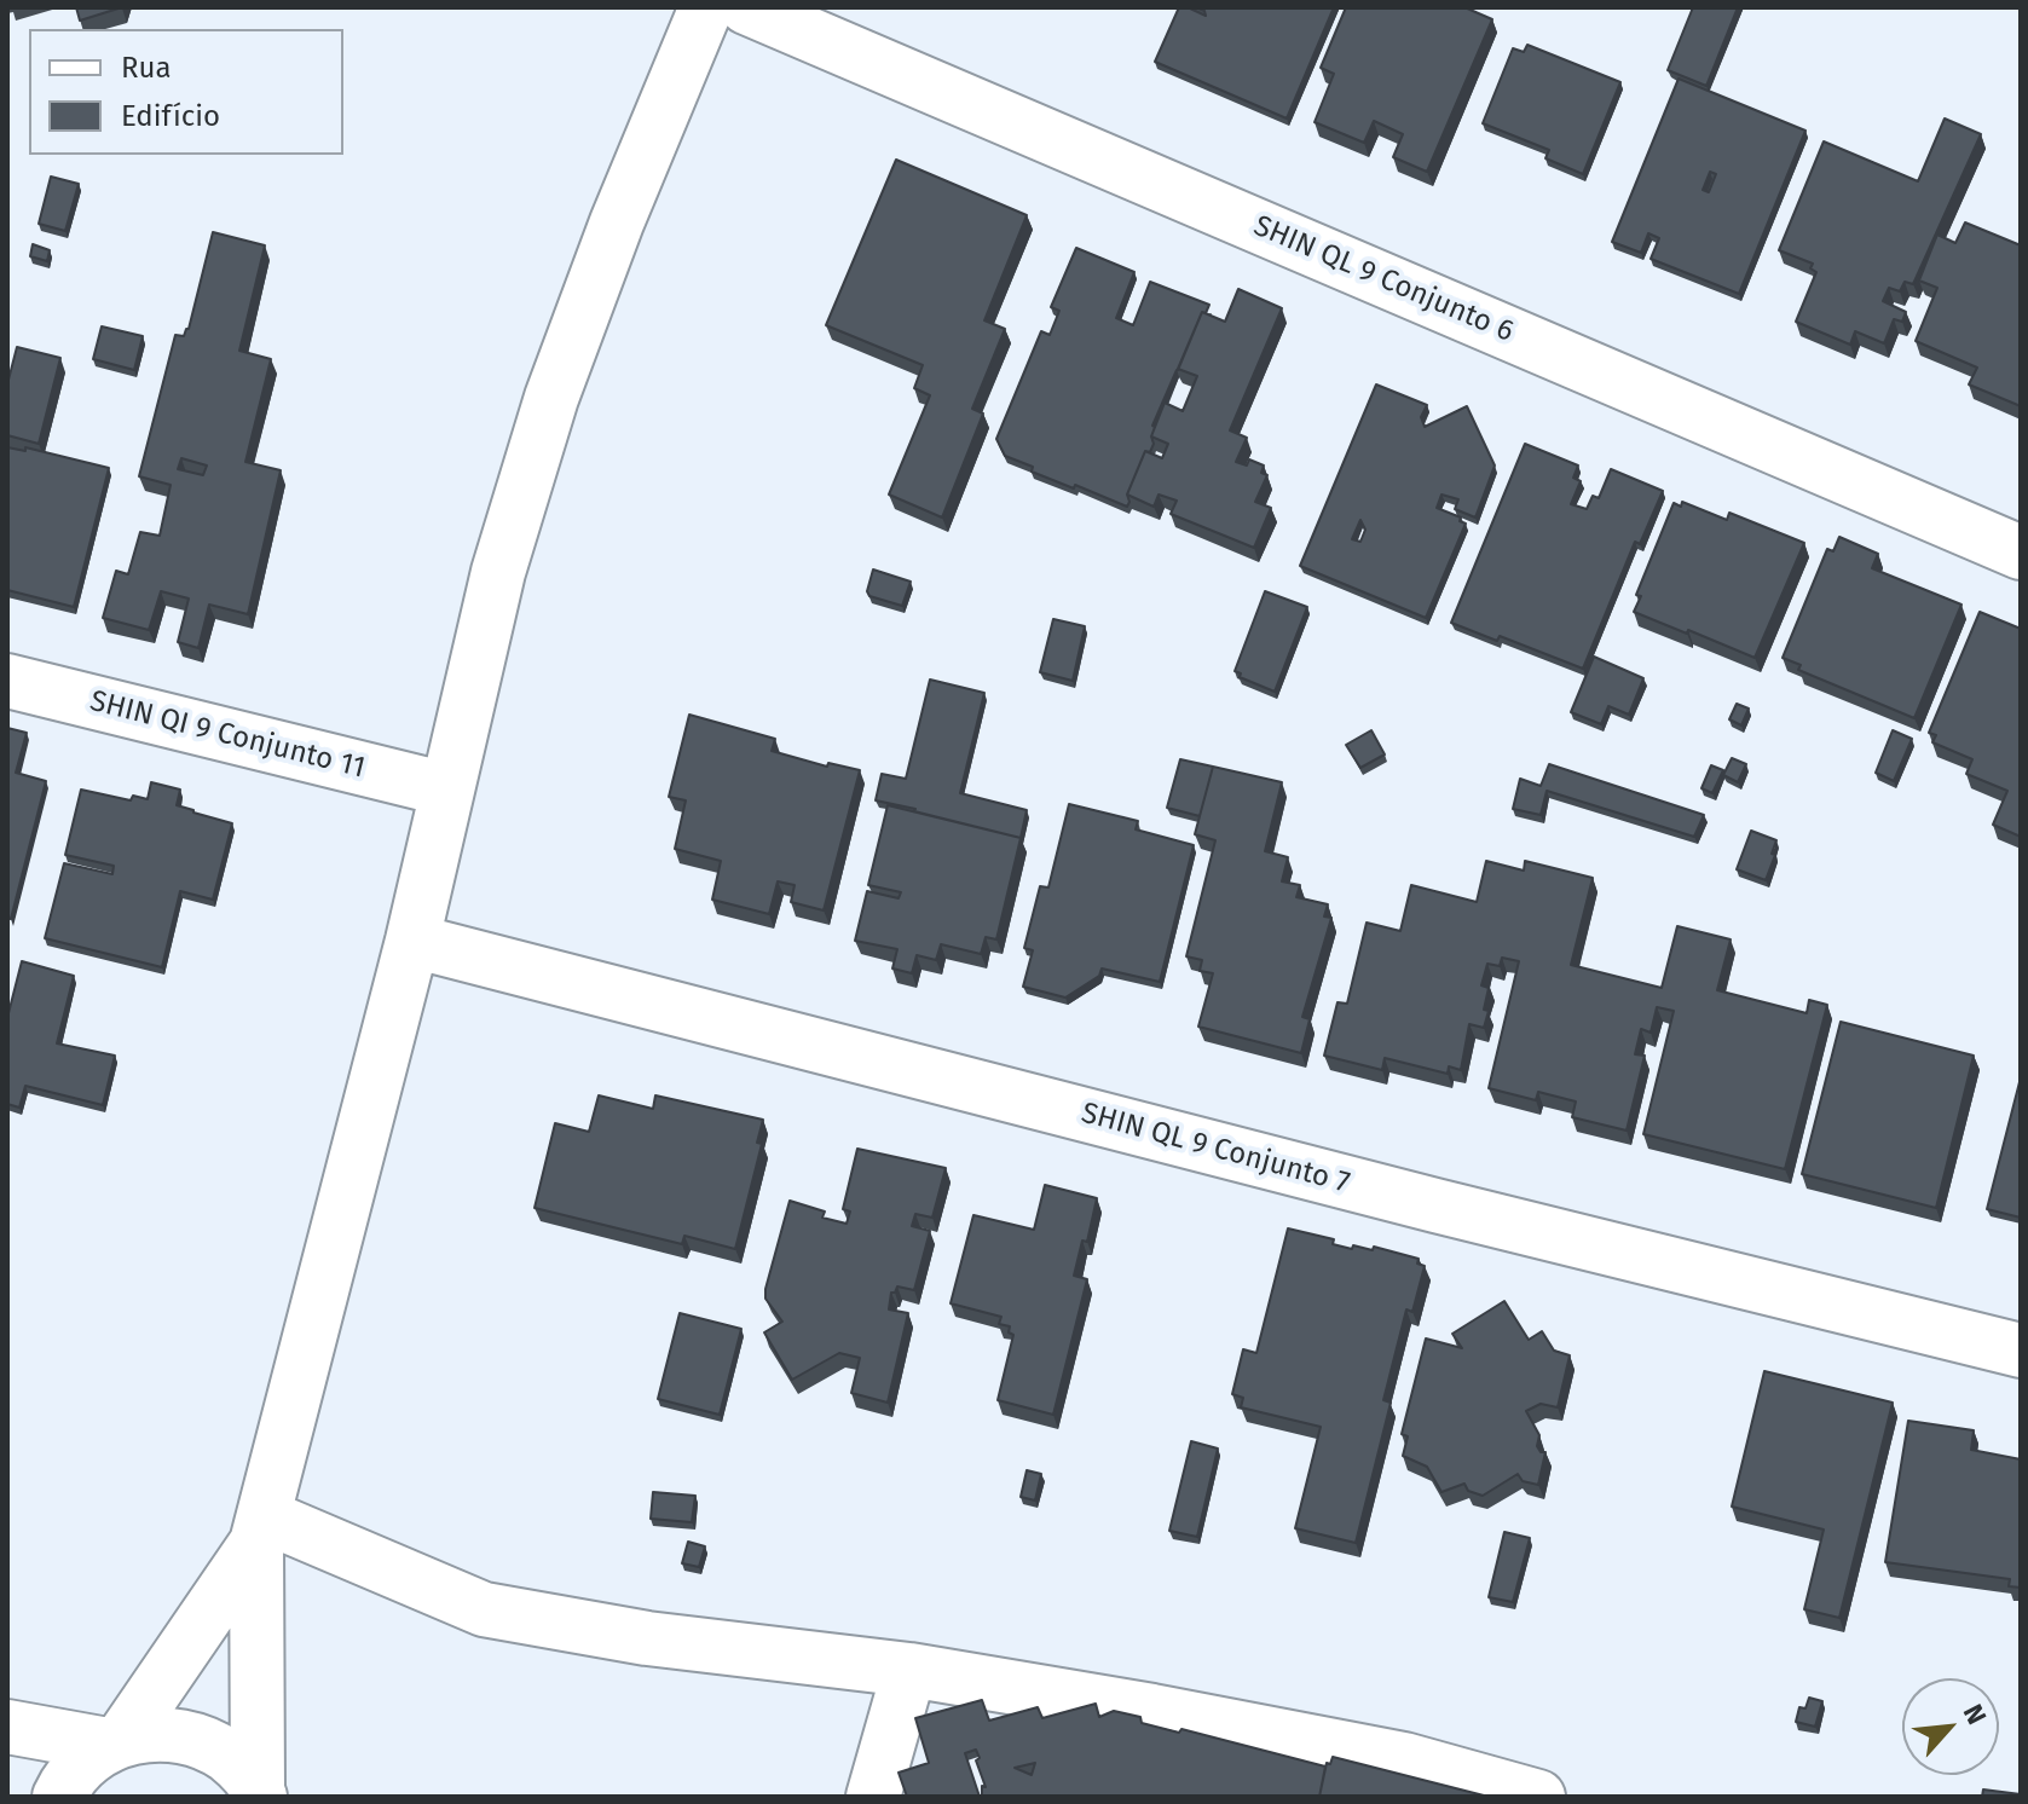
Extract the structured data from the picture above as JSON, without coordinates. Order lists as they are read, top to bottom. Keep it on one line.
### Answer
{"streets":{"street":["SHIN QL 9 Conjunto 6","SHIN QI 9 Conjunto 11","SHIN QL 9 Conjunto 7"]},"legend":["Rua","Edifício"],"north":"top right"}
